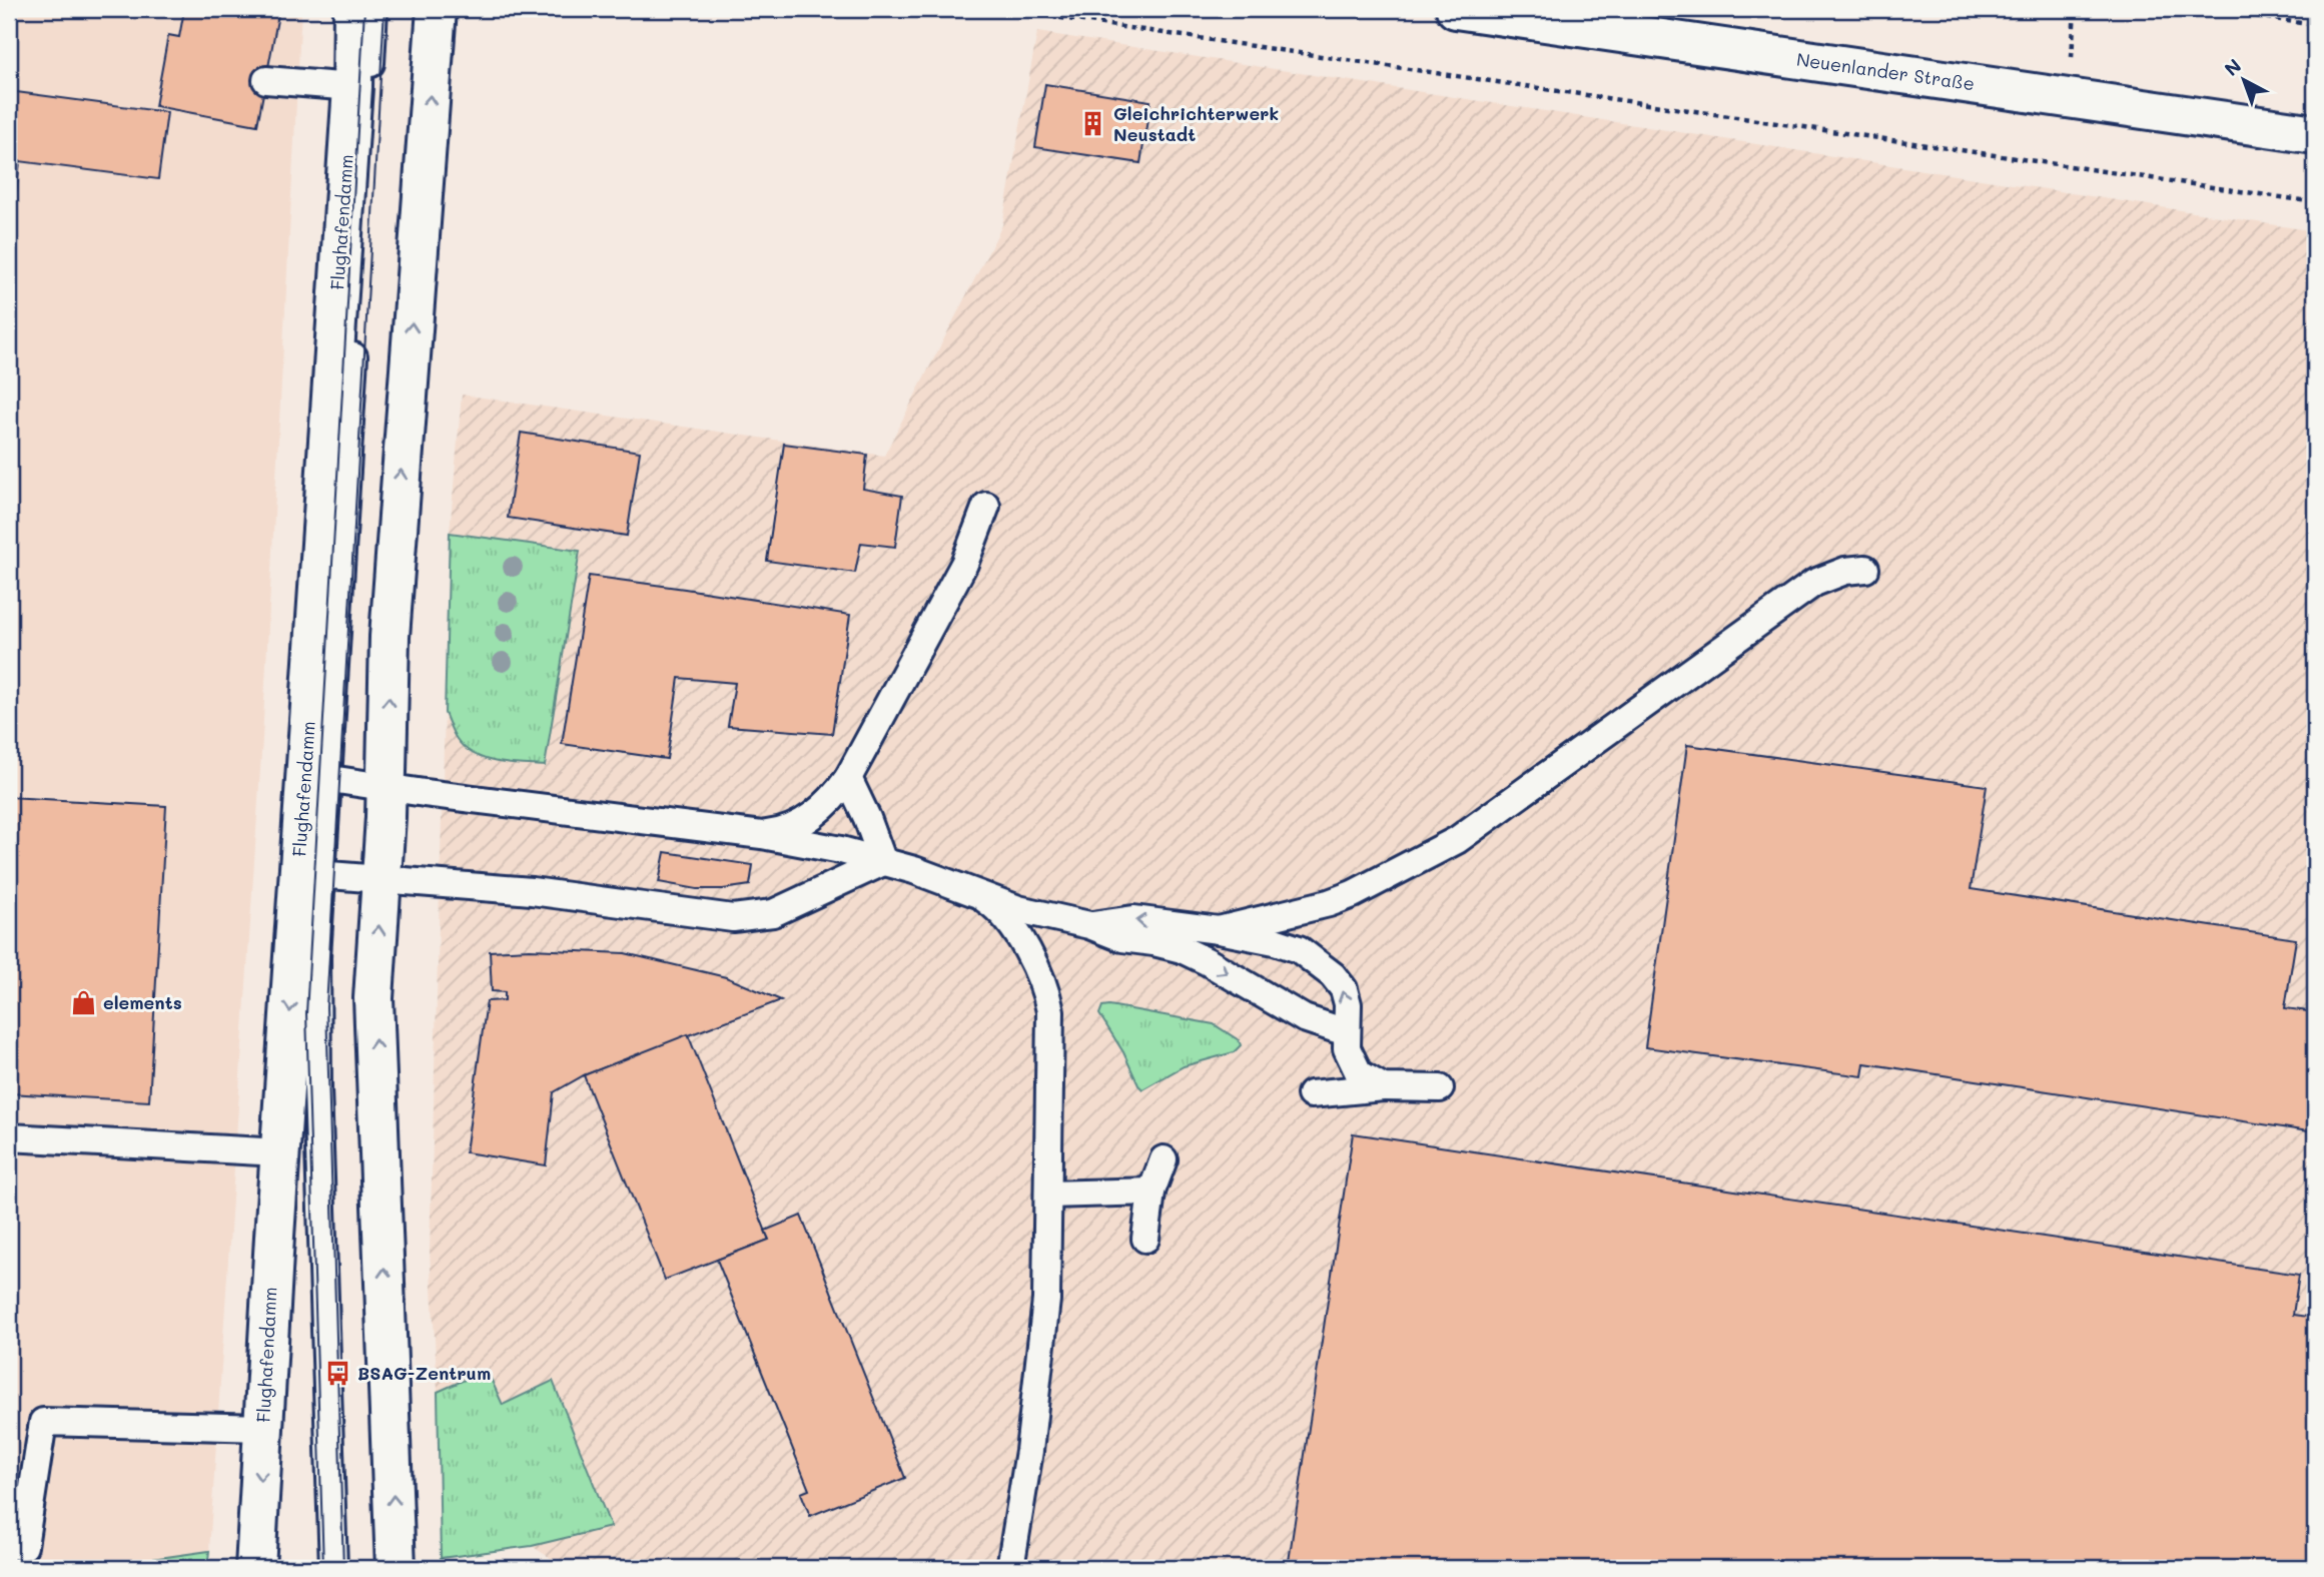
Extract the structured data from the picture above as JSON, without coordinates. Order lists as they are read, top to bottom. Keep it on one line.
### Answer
{"streets":{"main road":["Neuenlander Straße","Flughafendamm"]},"places":{"building":["Gleichrichterwerk Neustadt"],"shop":["elements"],"bus stop":["BSAG-Zentrum"]},"north":"top left"}
